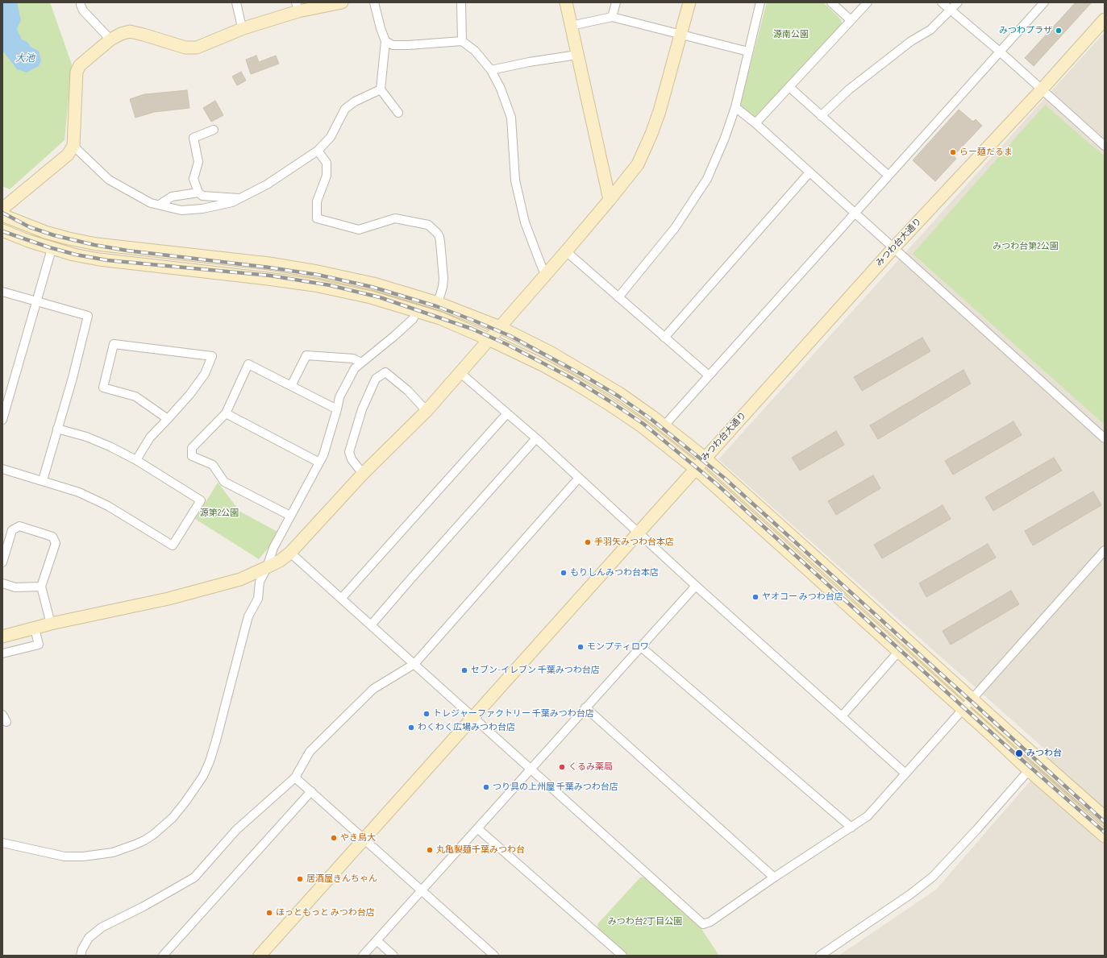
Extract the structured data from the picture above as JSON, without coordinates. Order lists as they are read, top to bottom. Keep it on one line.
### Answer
{"streets":{"street":["みつわ台大通り"]},"water":["大池"],"parks":["源南公園","みつわ台第2公園","源第2公園","みつわ台2丁目公園"],"places":["みつわプラザ","らー麺だるま","手羽矢みつわ台本店","もりしんみつわ台本店","ヤオコー みつわ台店","モンプティロワ","セブン-イレブン 千葉みつわ台店","トレジャーファクトリー 千葉みつわ台店","わくわく広場みつわ台店","みつわ台","くるみ薬局","つり具の上州屋 千葉みつわ台店","やき鳥大","丸亀製麺千葉みつわ台","居酒屋きんちゃん","ほっともっと みつわ台店"]}
